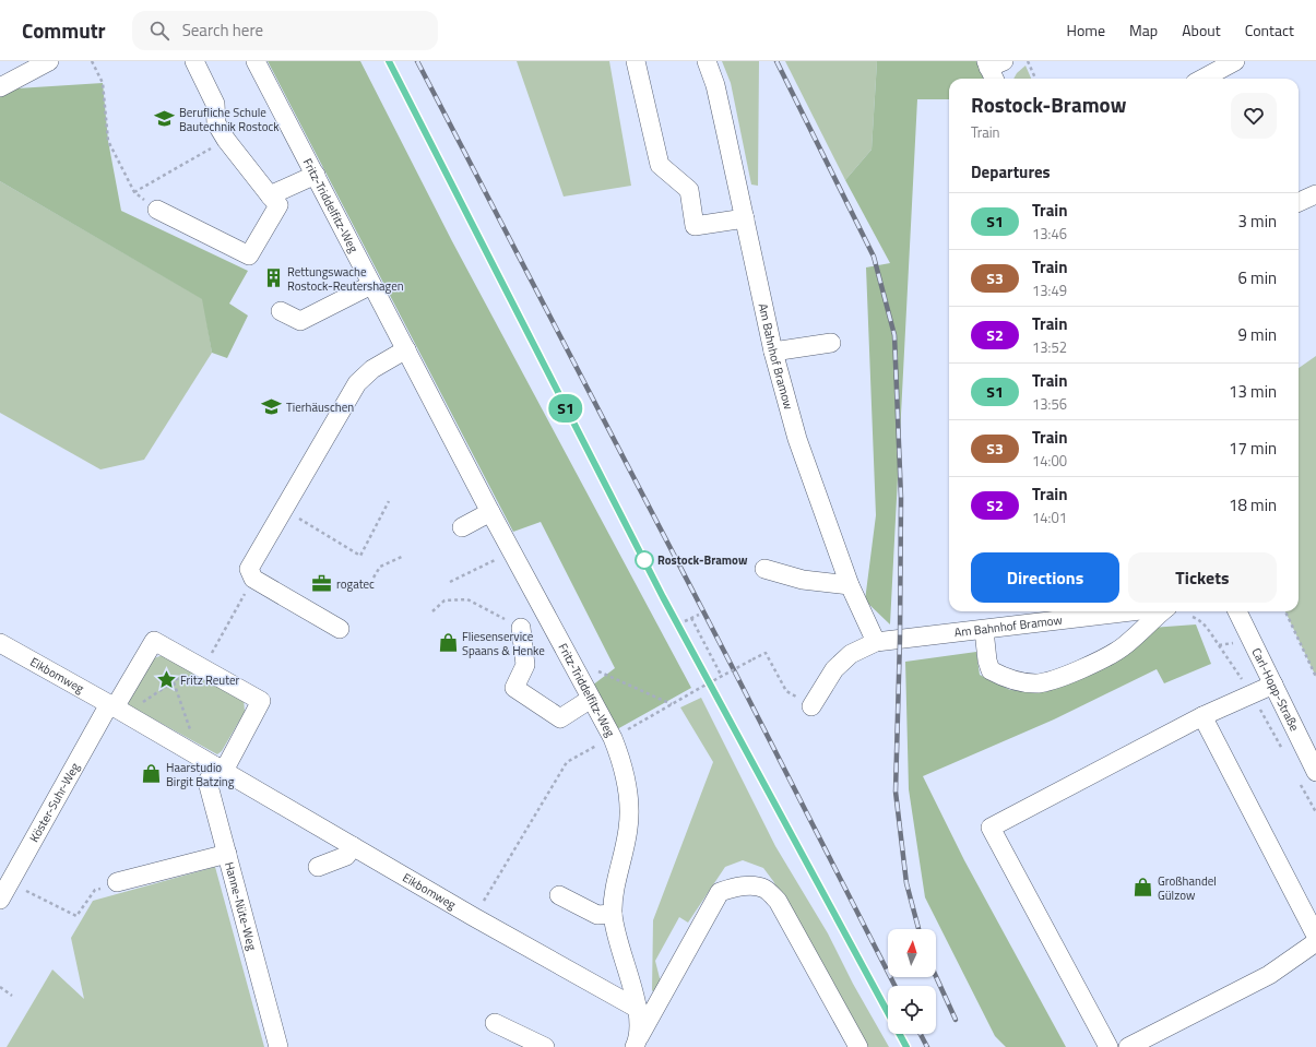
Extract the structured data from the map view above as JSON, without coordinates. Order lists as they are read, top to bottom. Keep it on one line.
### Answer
{"streets":{"street":["Fritz-Triddelfitz-Weg","Am Bahnhof Bramow","Eikbomweg","Carl-Hopp-Straße","Köster-Suhr-Weg","Hanne-Nüte-Weg"]},"crossings":[["Fritz-Triddelfitz-Weg","Eikbomweg"],["Eikbomweg","Köster-Suhr-Weg"],["Eikbomweg","Hanne-Nüte-Weg"]],"places":{"school or university":["Berufliche Schule Bautechnik Rostock","Tierhäuschen"],"building":["Rettungswache Rostock-Reutershagen"],"other":["Rostock-Bramow"],"office":["rogatec"],"shop":["Fliesenservice Spaans & Henke","Haarstudio Birgit Batzing","Großhandel Gülzow"],"place":["Fritz Reuter"]},"north":"top","page":{"header":"Commutr","search":"Search here","nav":["Home","Map","About","Contact"],"on_map":"S1","heading":[["Rostock-Bramow","Train"],"Departures"],"list":[{"mark":"S1","name":"Train","note":"13:46","value":"3 min"},{"mark":"S3","name":"Train","note":"13:49","value":"6 min"},{"mark":"S2","name":"Train","note":"13:52","value":"9 min"},{"mark":"S1","name":"Train","note":"13:56","value":"13 min"},{"mark":"S3","name":"Train","note":"14:00","value":"17 min"},{"mark":"S2","name":"Train","note":"14:01","value":"18 min"}],"buttons":["Directions","Tickets"]}}
